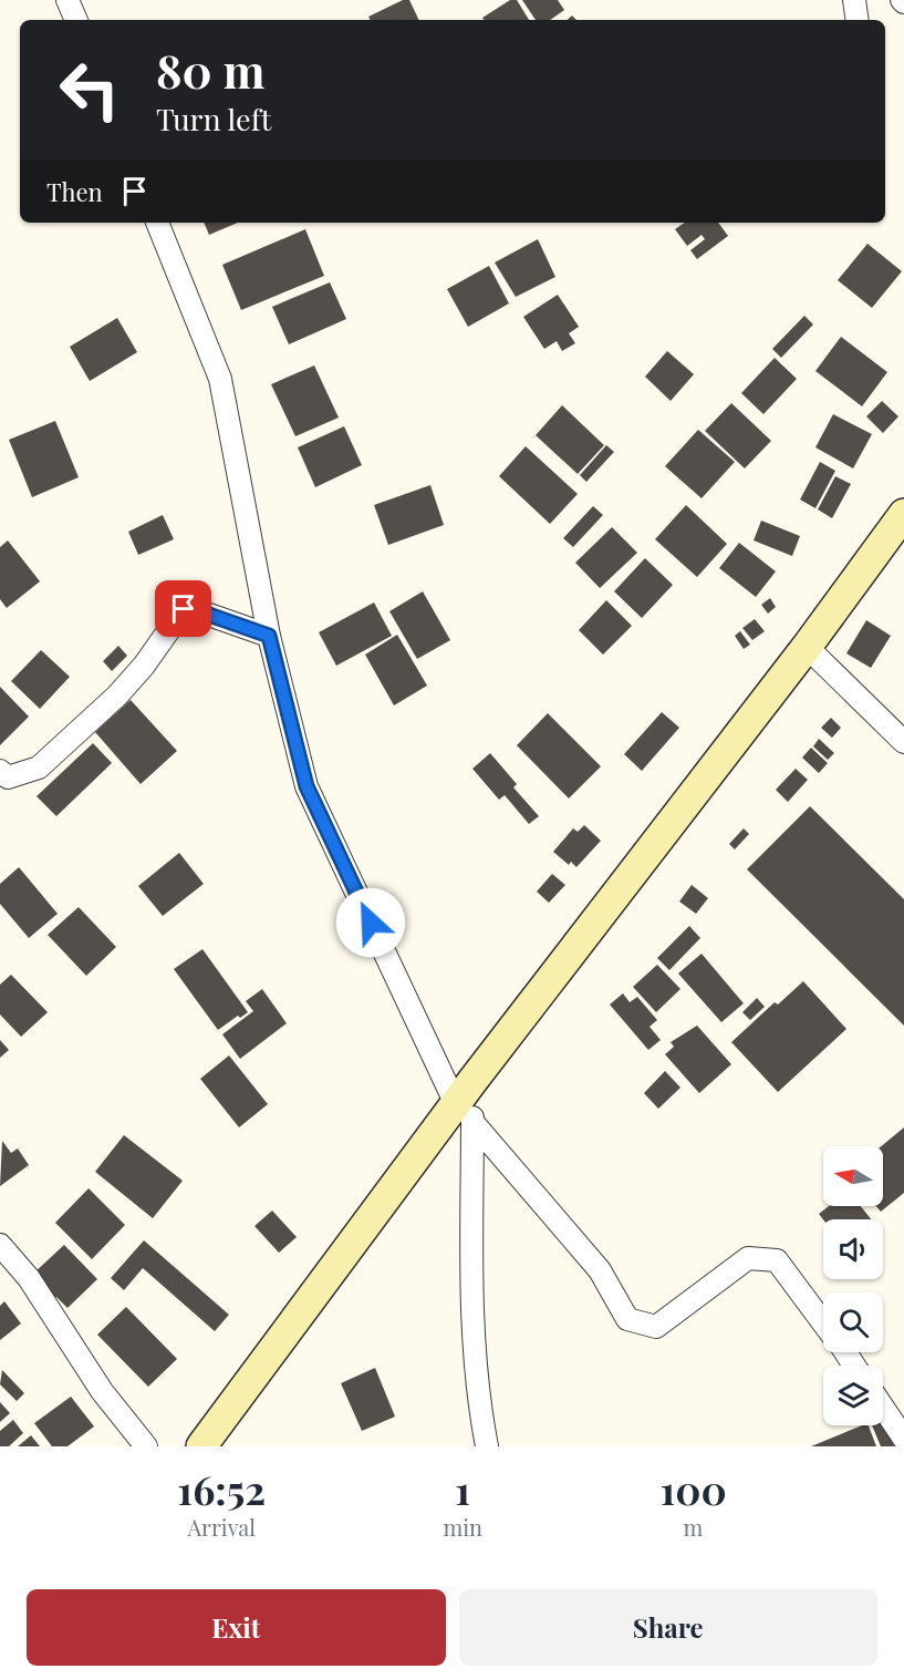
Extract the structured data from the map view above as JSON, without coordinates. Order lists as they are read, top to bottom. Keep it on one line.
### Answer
{"north":"left","page":{"turn":["80 m","Turn left"],"then":"Then","eta":["16:52","Arrival","1","min","100","m"],"buttons":["Exit","Share"]}}
